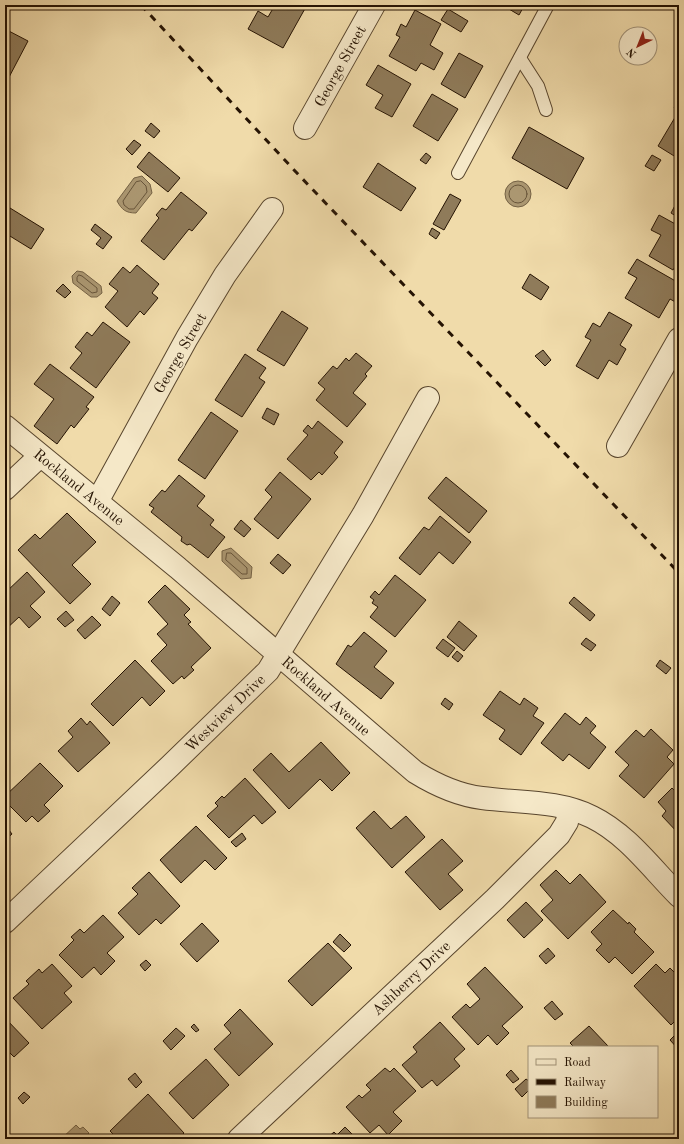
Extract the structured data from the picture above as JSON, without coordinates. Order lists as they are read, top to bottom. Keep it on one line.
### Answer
{"streets":{"street":["George Street","Rockland Avenue","Westview Drive","Ashberry Drive"]},"crossings":[["George Street","Rockland Avenue"],["Rockland Avenue","Westview Drive"],["Rockland Avenue","Ashberry Drive"]],"legend":["Road","Railway","Building"],"north":"bottom left"}
